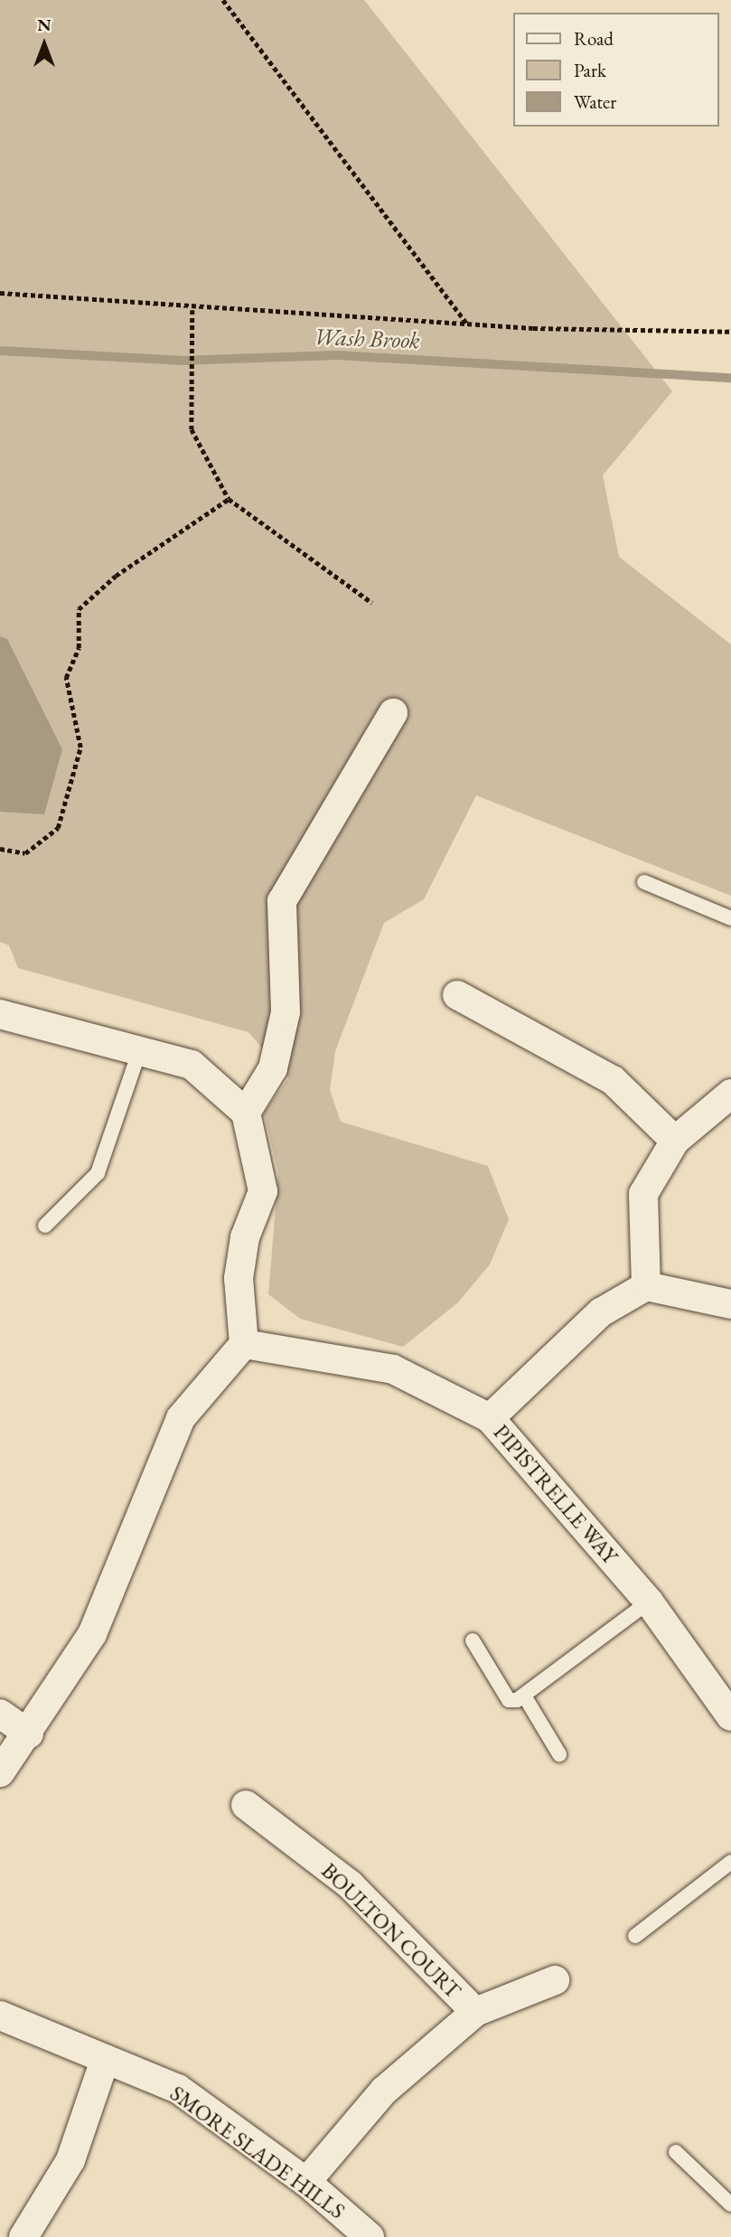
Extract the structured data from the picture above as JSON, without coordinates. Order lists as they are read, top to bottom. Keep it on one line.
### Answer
{"streets":{"street":["PIPISTRELLE WAY","BOULTON COURT","SMORE SLADE HILLS"]},"crossings":[["BOULTON COURT","SMORE SLADE HILLS"]],"water":["Wash Brook"],"legend":["Road","Park","Water"],"north":"top"}
